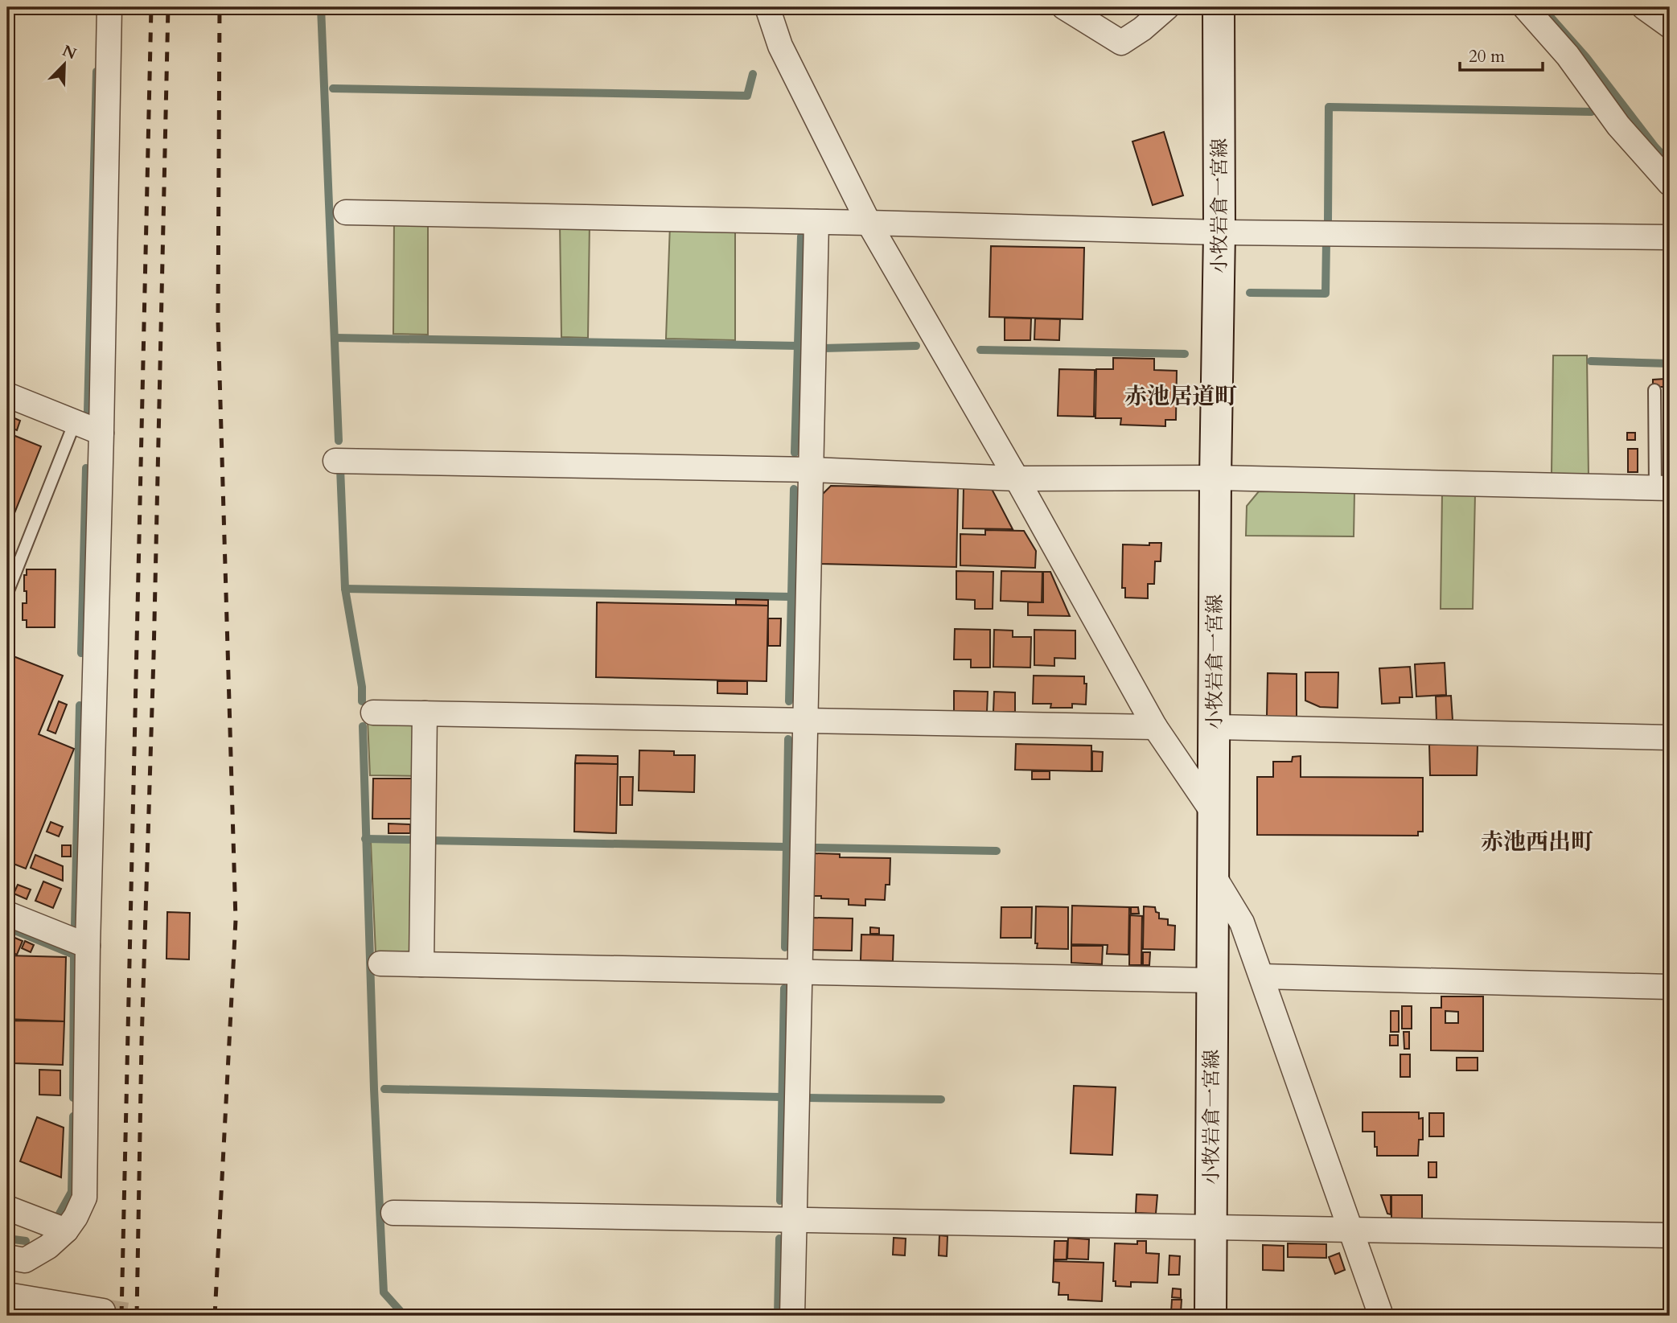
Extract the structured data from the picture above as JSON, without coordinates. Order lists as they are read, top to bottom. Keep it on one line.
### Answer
{"streets":{"main road":["小牧岩倉一宮線"]},"districts":["赤池居道町","赤池西出町"],"scale_bar":"20 m","north":"top right"}
